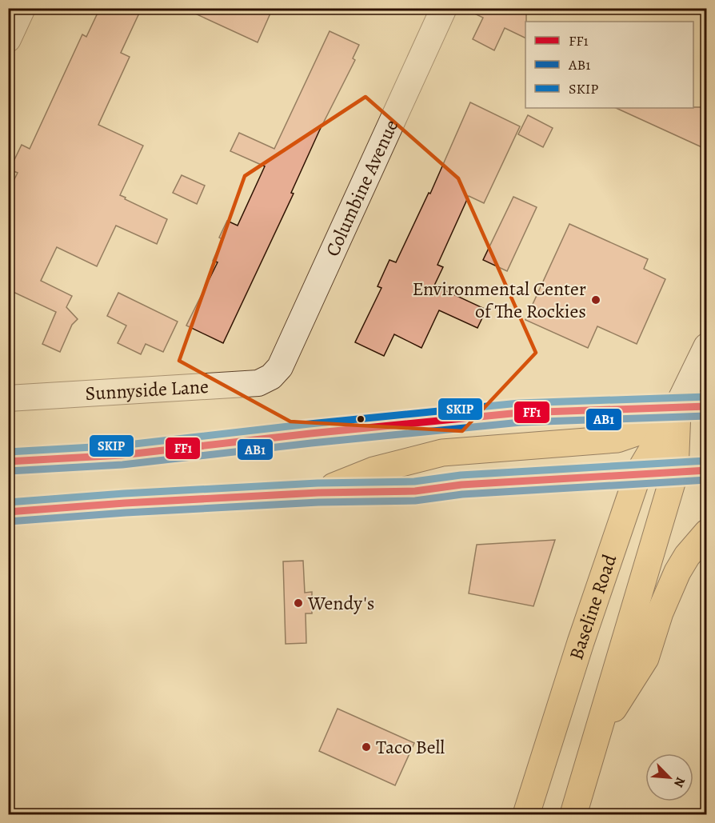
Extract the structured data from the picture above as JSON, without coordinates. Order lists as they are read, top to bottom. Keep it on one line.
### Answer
{"streets":{"main road":["Baseline Road"],"street":["Columbine Avenue","Sunnyside Lane"]},"crossings":[["Columbine Avenue","Sunnyside Lane"]],"places":["Environmental Center of The Rockies","Wendy's","Taco Bell"],"lines":["transit line SKIP","transit line FF1","transit line AB1"],"legend":["FF1","AB1","SKIP"],"north":"bottom right"}
